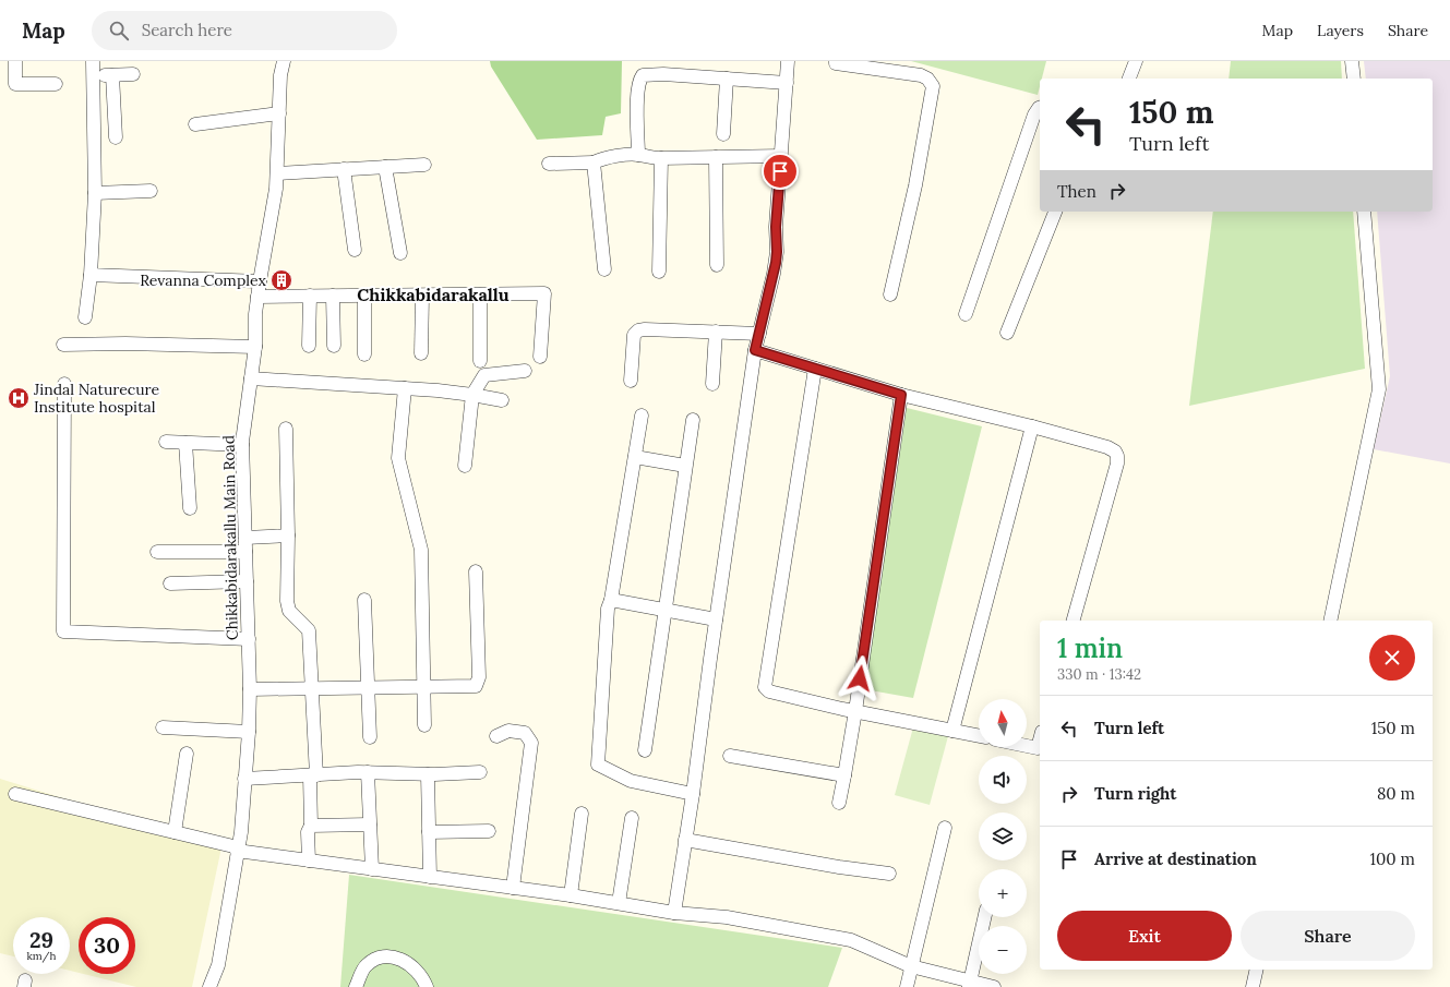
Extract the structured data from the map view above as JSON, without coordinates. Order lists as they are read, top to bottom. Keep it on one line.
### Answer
{"streets":{"street":["Chikkabidarakallu Main Road"]},"districts":["Chikkabidarakallu"],"places":{"building":["Revanna Complex"],"hospital":["Jindal Naturecure Institute hospital"]},"north":"top","page":{"header":"Map","search":"Search here","nav":["Map","Layers","Share"],"turn":["150 m","Turn left"],"then":"Then","heading":["1 min","330 m · 13:42"],"list":[{"name":"Turn left","value":"150 m"},{"name":"Turn right","value":"80 m"},{"name":"Arrive at destination","value":"100 m"}],"map_buttons":["+","−"],"buttons":["Exit","Share"],"speed":"29 km/h","limit":"30"}}
